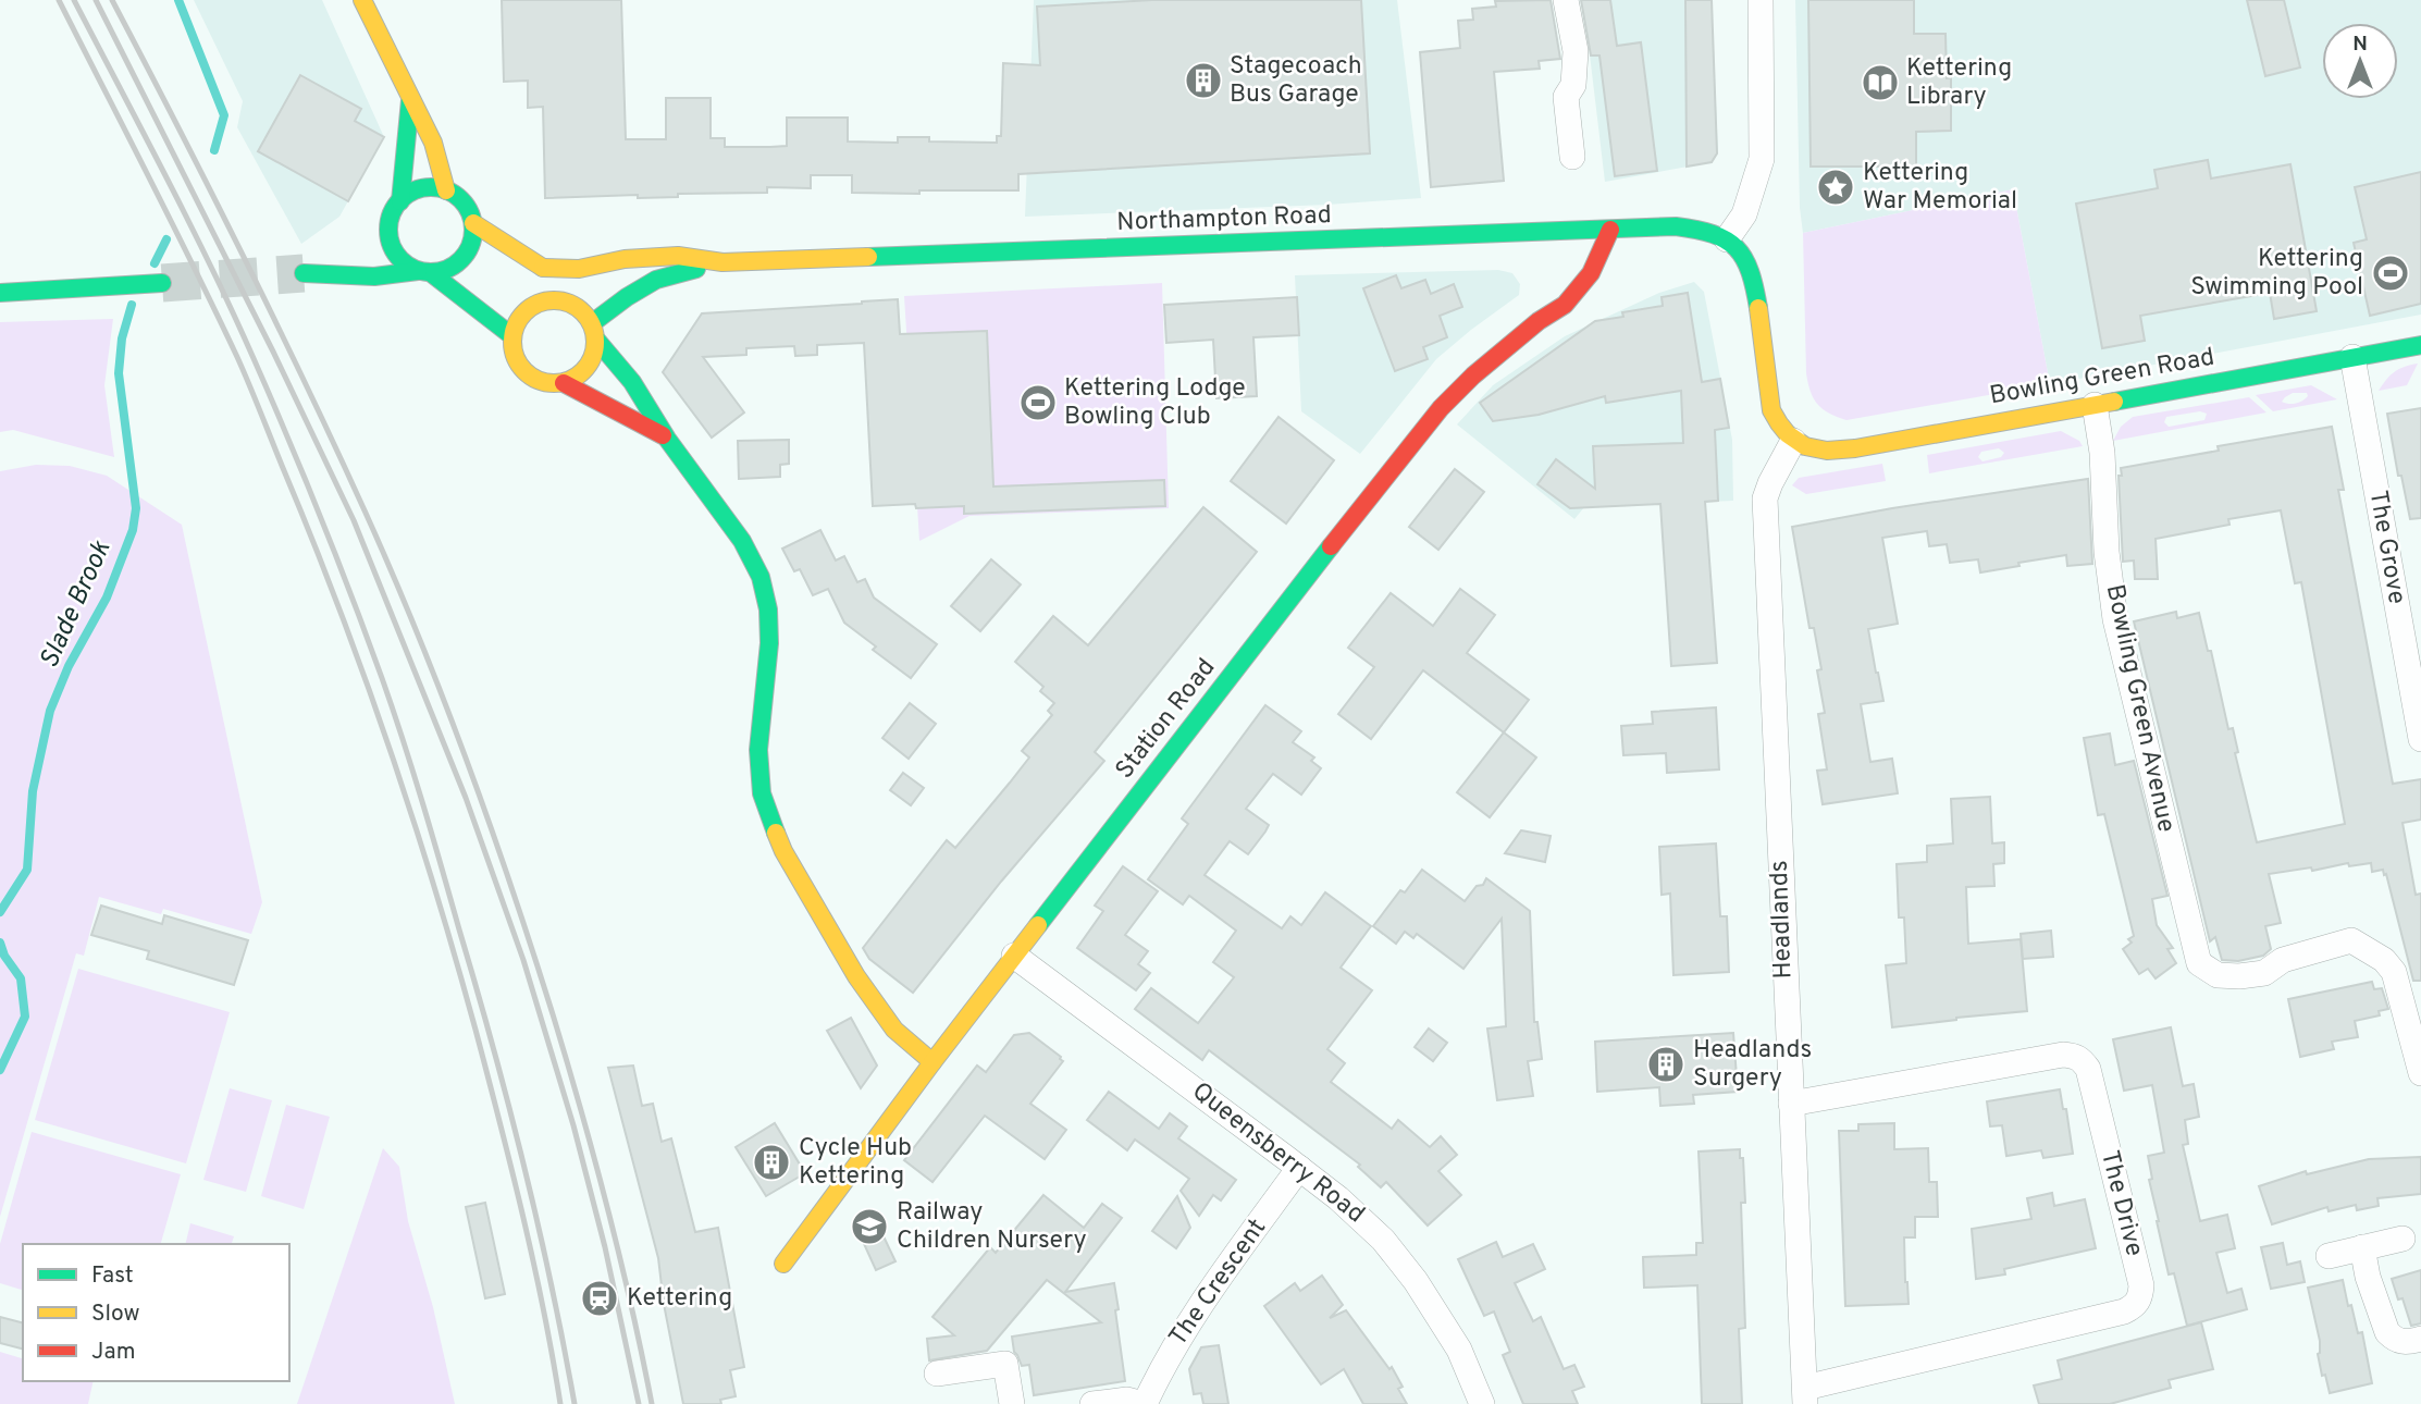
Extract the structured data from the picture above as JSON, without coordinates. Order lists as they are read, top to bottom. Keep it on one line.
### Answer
{"streets":{"main road":["Northampton Road","Bowling Green Road","Station Road"],"street":["The Grove","Bowling Green Avenue","Headlands","Queensberry Road","The Drive","The Crescent"]},"crossings":[["Northampton Road","Station Road"],["Bowling Green Road","The Grove"],["Bowling Green Road","Bowling Green Avenue"],["Bowling Green Road","Headlands"],["Station Road","Queensberry Road"],["Headlands","The Drive"],["Queensberry Road","The Crescent"]],"water":["Slade Brook"],"places":{"building":["Stagecoach Bus Garage","Headlands Surgery","Cycle Hub Kettering"],"library":["Kettering Library"],"place":["Kettering War Memorial"],"sports":["Kettering Swimming Pool","Kettering Lodge Bowling Club"],"school or university":["Railway Children Nursery"],"station":["Kettering"]},"legend":["Fast","Slow","Jam"],"north":"top"}
